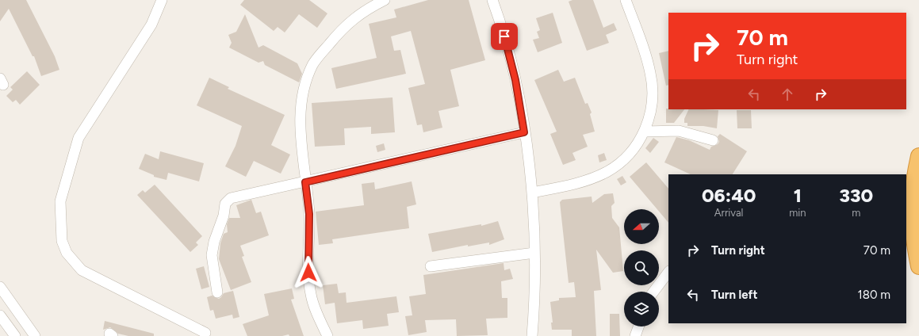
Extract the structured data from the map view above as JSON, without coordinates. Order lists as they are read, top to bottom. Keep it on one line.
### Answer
{"north":"left","page":{"turn":["70 m","Turn right"],"eta":["06:40","Arrival","1","min","330","m"],"list":[{"name":"Turn right","value":"70 m"},{"name":"Turn left","value":"180 m"}]}}
